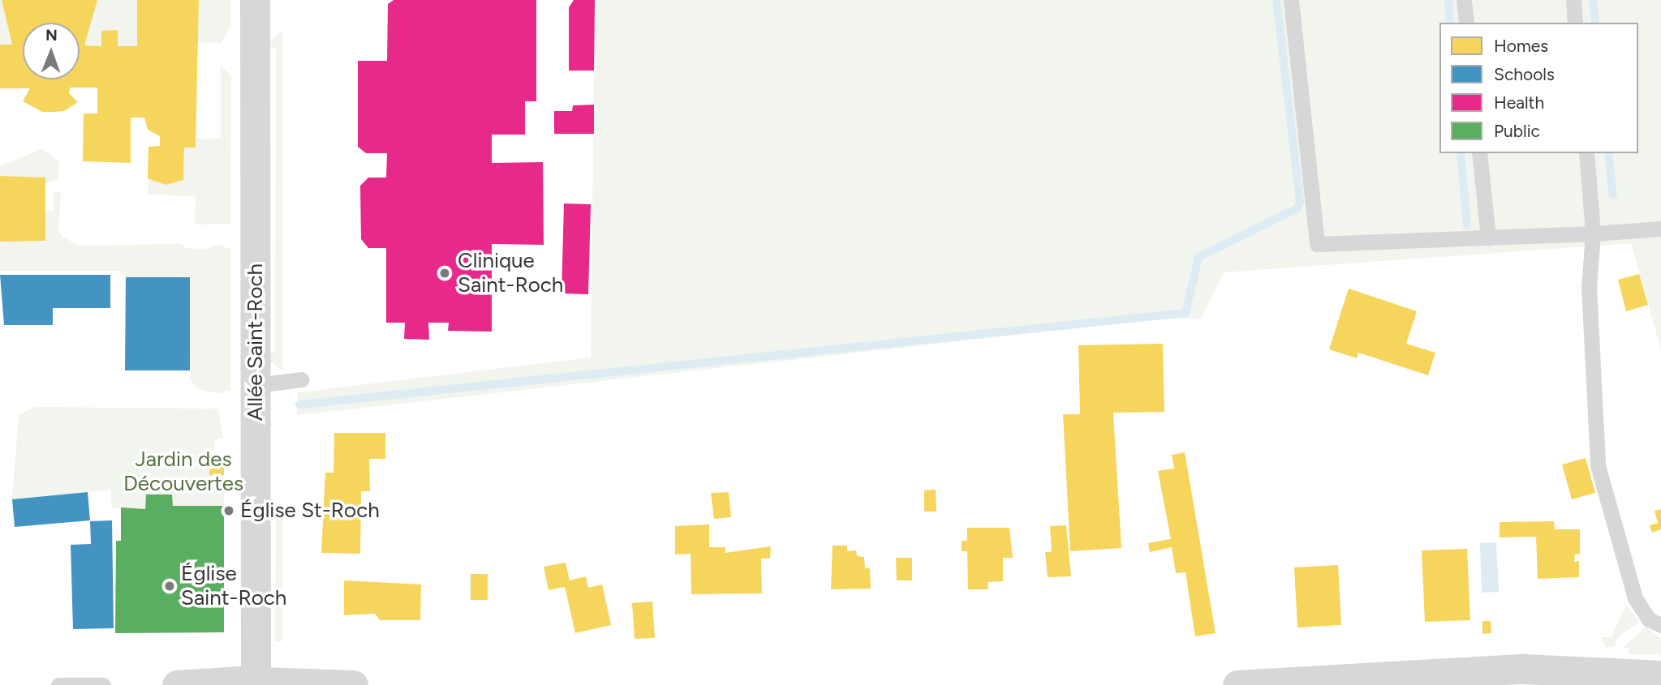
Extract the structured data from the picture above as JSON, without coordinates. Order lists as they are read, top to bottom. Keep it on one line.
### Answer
{"streets":{"street":["Allée Saint-Roch"]},"parks":["Jardin des Découvertes"],"places":["Clinique Saint-Roch","Église St-Roch","Église Saint-Roch"],"legend":["Homes","Schools","Health","Public"],"north":"top"}
